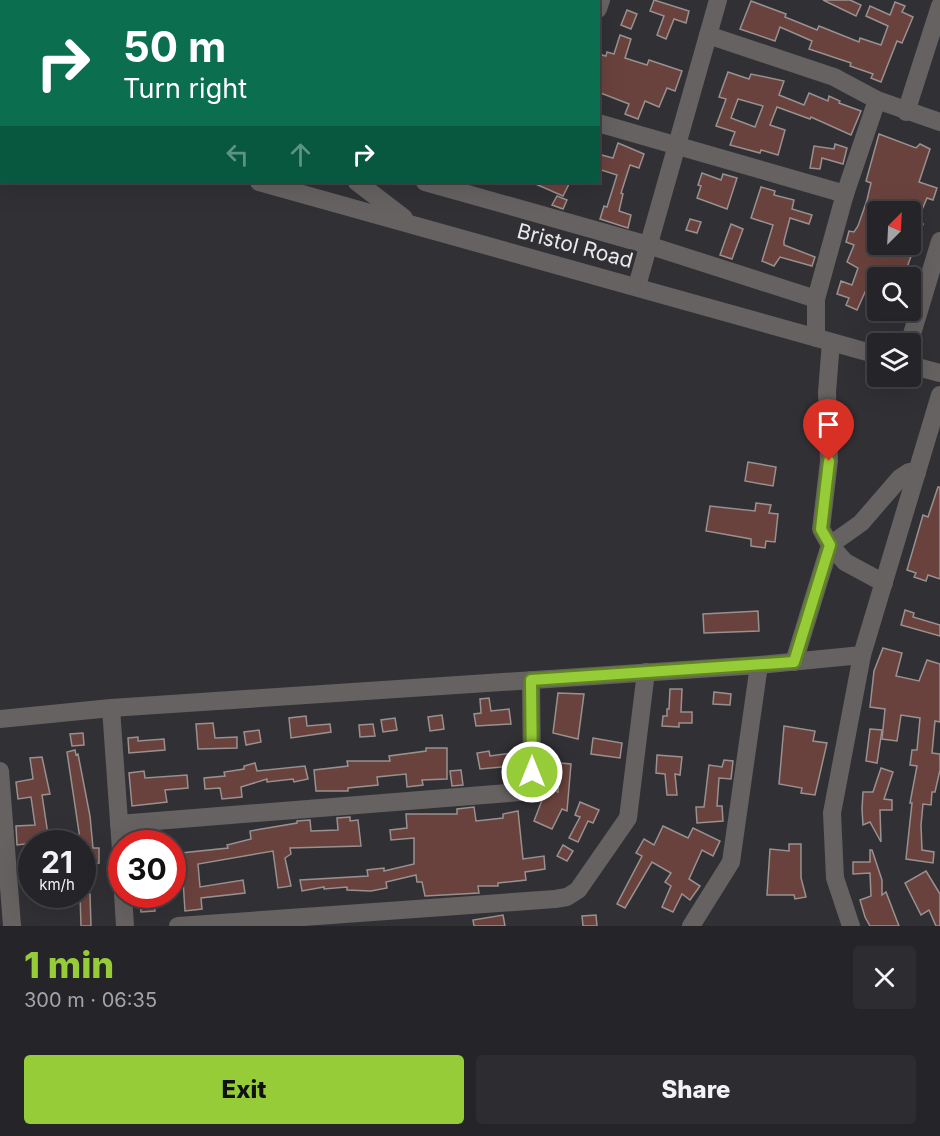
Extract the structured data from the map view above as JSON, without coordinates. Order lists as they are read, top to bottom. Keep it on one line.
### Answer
{"streets":{"street":["Bristol Road"]},"north":"top right","page":{"turn":["50 m","Turn right"],"speed":"21 km/h","limit":"30","heading":["1 min","300 m · 06:35"],"buttons":["Exit","Share"]}}
